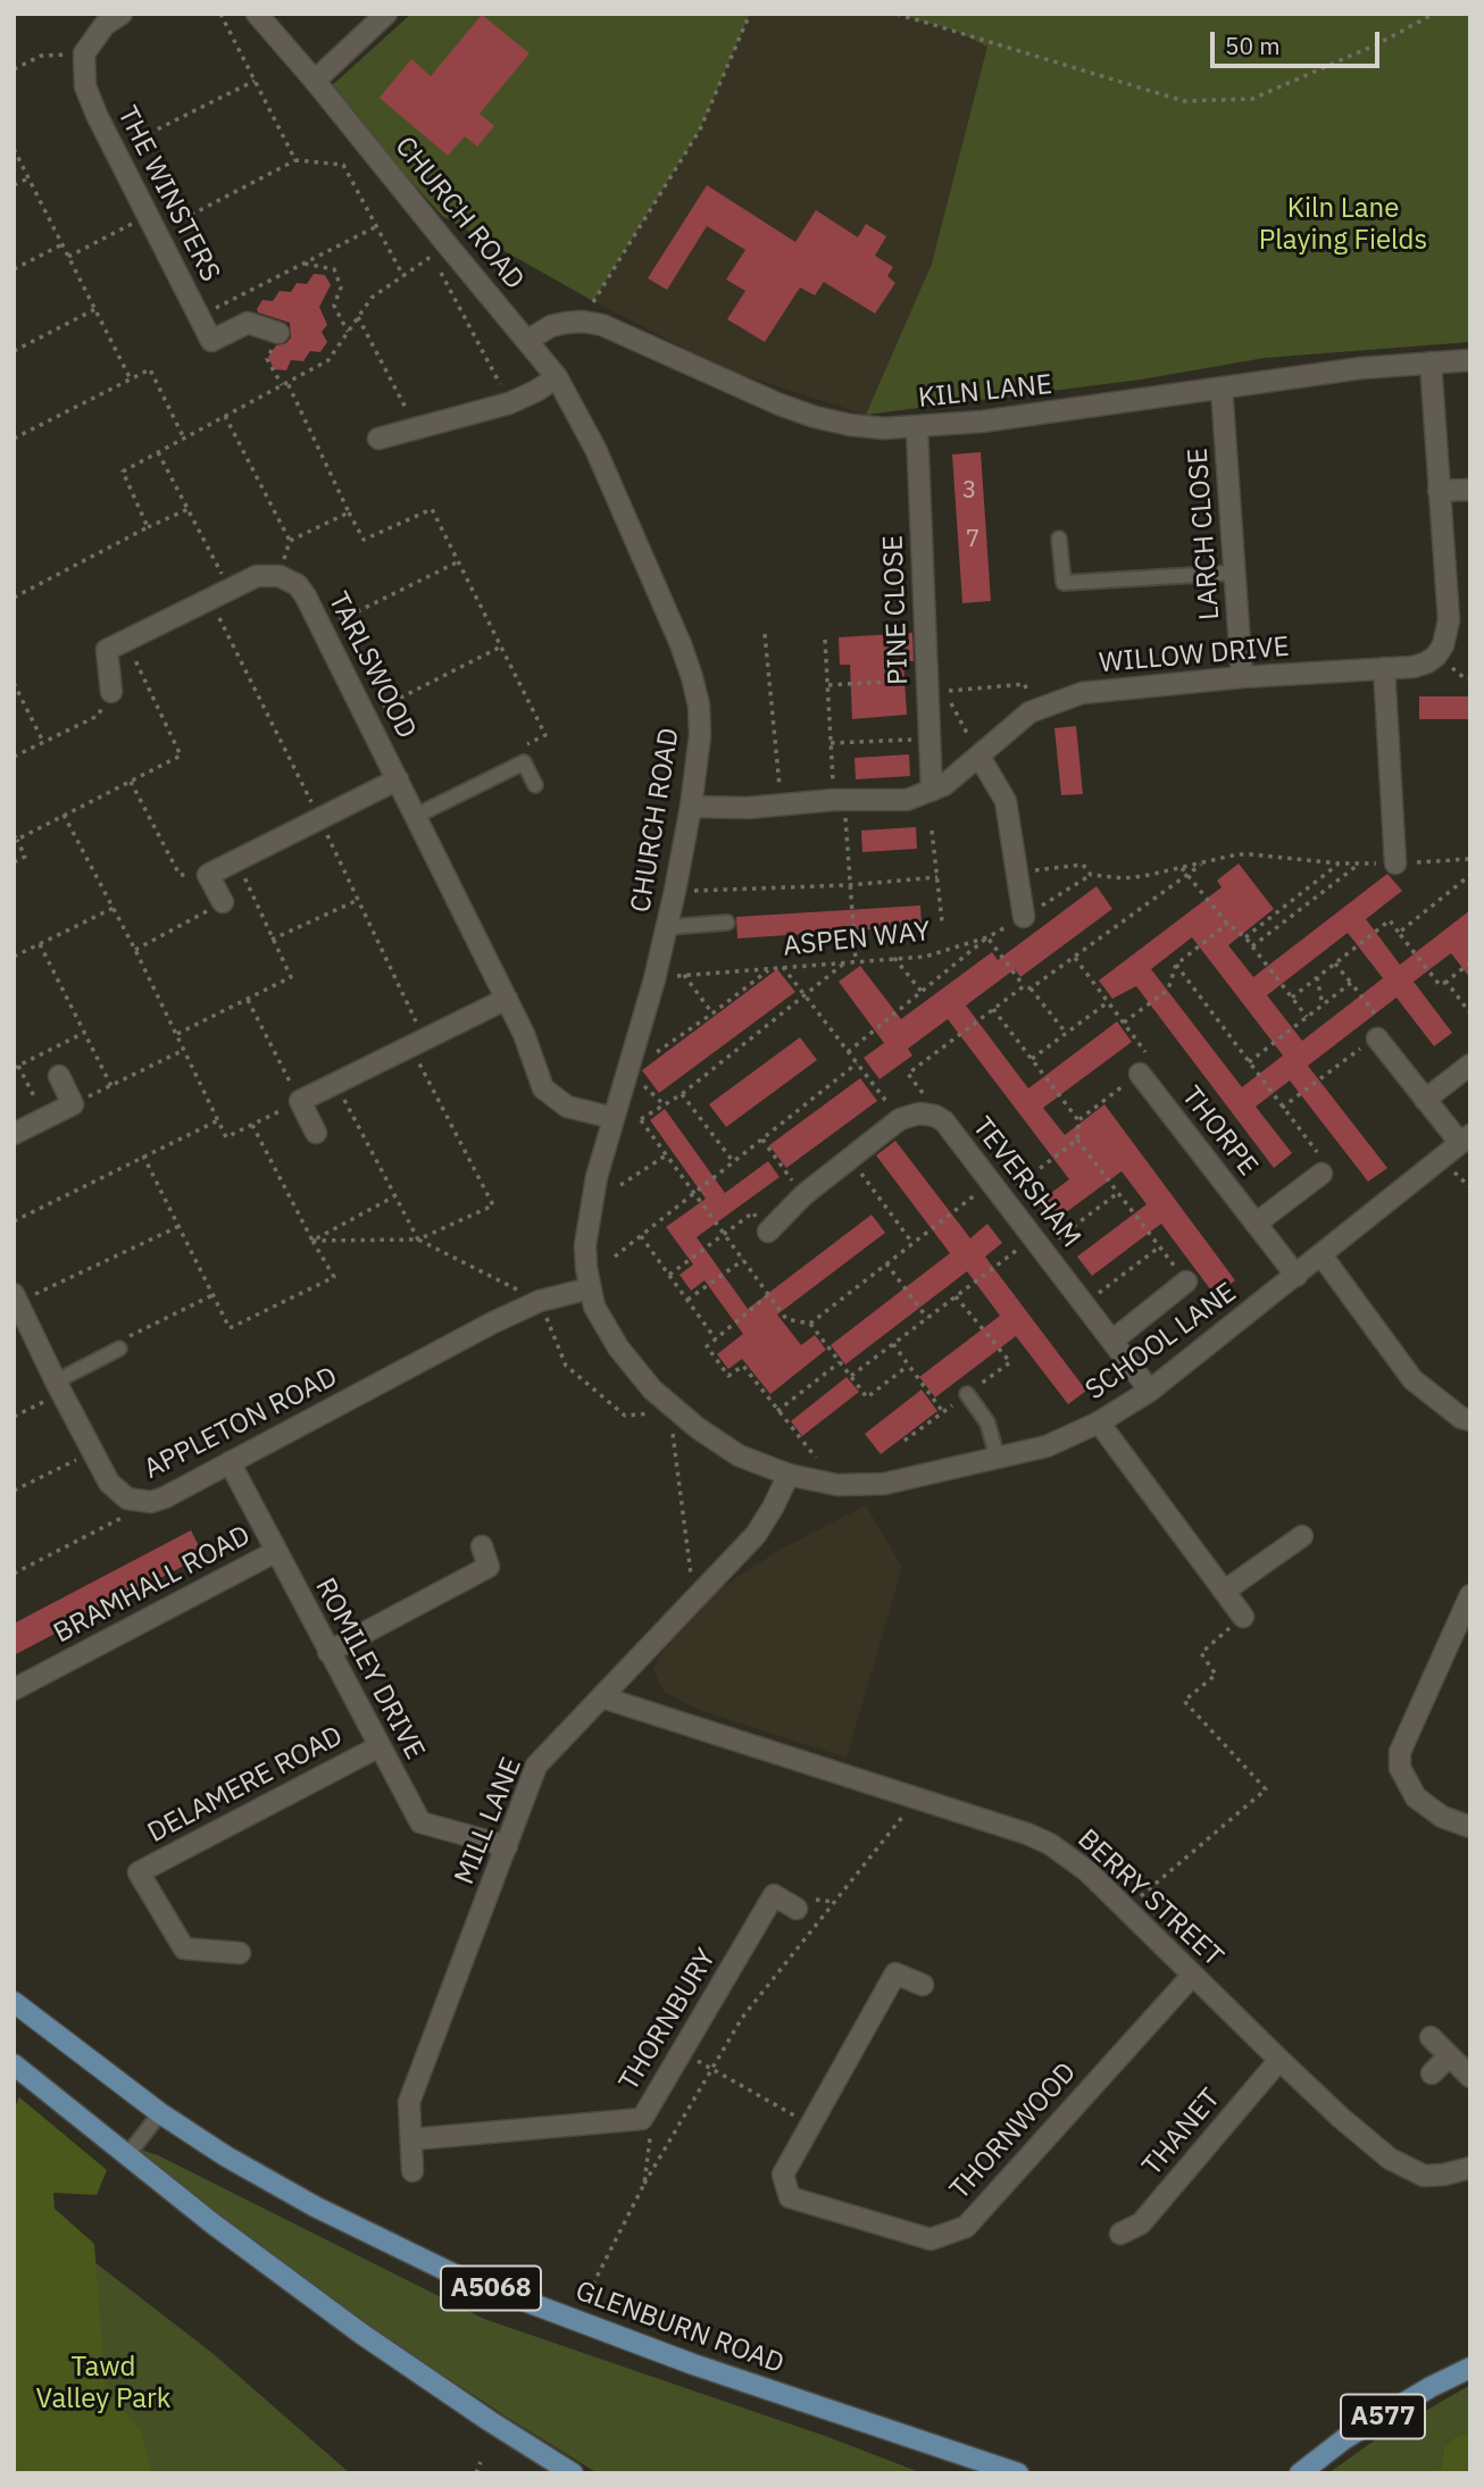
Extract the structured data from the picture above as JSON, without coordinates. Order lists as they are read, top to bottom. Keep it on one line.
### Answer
{"streets":{"main road":["A5068","GLENBURN ROAD","A577"],"street":["THE WINSTERS","CHURCH ROAD","KILN LANE","LARCH CLOSE","PINE CLOSE","WILLOW DRIVE","TARLSWOOD","THORPE","TEVERSHAM","SCHOOL LANE","APPLETON ROAD","BRAMHALL ROAD","ROMILEY DRIVE","DELAMERE ROAD","MILL LANE","BERRY STREET","THORNBURY","THORNWOOD","THANET"],"path":["ASPEN WAY"]},"crossings":[["CHURCH ROAD","KILN LANE"],["CHURCH ROAD","WILLOW DRIVE"],["CHURCH ROAD","TARLSWOOD"],["CHURCH ROAD","ASPEN WAY"],["CHURCH ROAD","SCHOOL LANE"],["CHURCH ROAD","APPLETON ROAD"],["CHURCH ROAD","MILL LANE"],["KILN LANE","LARCH CLOSE"],["KILN LANE","PINE CLOSE"],["KILN LANE","WILLOW DRIVE"],["LARCH CLOSE","WILLOW DRIVE"],["PINE CLOSE","WILLOW DRIVE"],["THORPE","SCHOOL LANE"],["TEVERSHAM","SCHOOL LANE"],["SCHOOL LANE","MILL LANE"],["APPLETON ROAD","ROMILEY DRIVE"],["BRAMHALL ROAD","ROMILEY DRIVE"],["ROMILEY DRIVE","DELAMERE ROAD"],["ROMILEY DRIVE","MILL LANE"],["MILL LANE","BERRY STREET"],["MILL LANE","THORNBURY"],["BERRY STREET","THORNWOOD"],["BERRY STREET","THANET"]],"parks":["Kiln Lane Playing Fields","Tawd Valley Park"],"house_numbers":["3","7"],"scale_bar":"50 m"}
